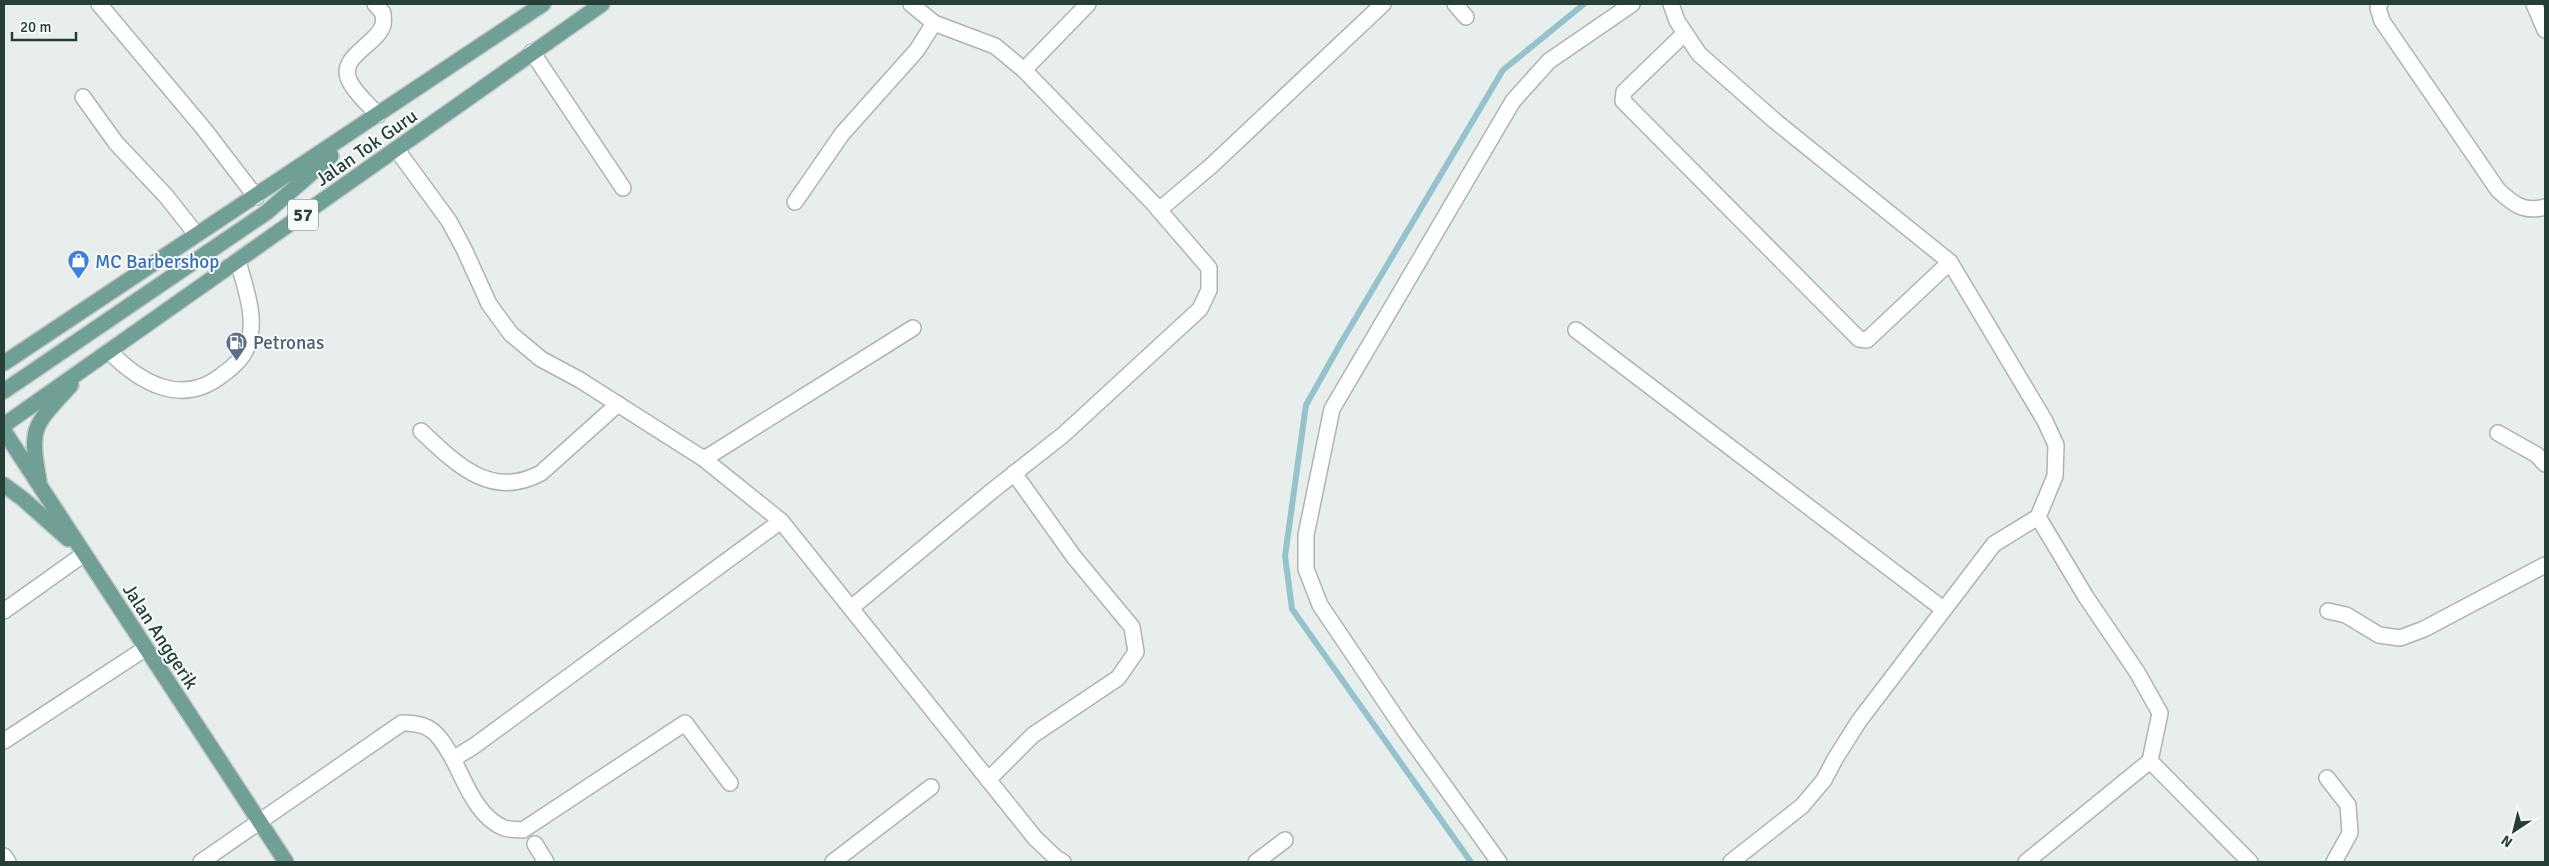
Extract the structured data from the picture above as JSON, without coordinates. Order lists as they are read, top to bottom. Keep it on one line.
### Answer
{"streets":{"main road":["Jalan Tok Guru","57","Jalan Anggerik"]},"places":{"shop":["MC Barbershop"],"fuel station":["Petronas"]},"scale_bar":"20 m","north":"bottom left"}
